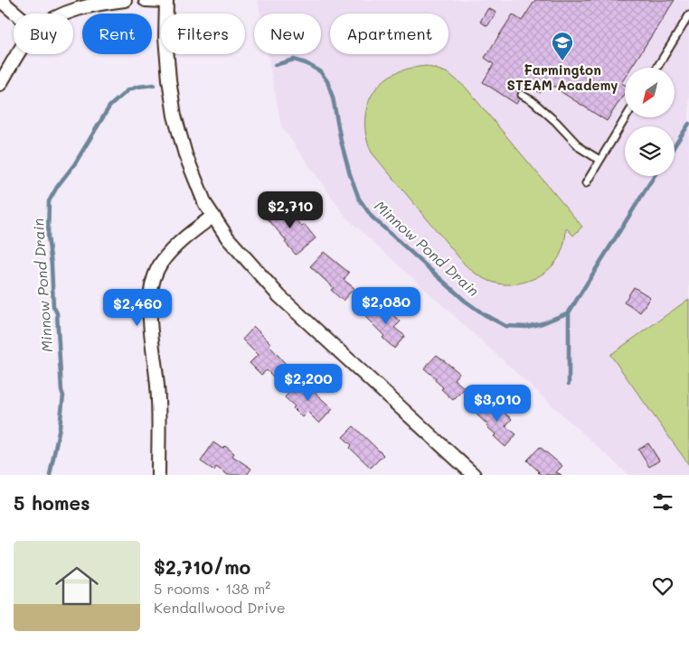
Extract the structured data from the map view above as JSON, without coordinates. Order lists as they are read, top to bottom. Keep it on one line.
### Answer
{"water":["Minnow Pond Drain"],"places":{"school or university":["Farmington STEAM Academy"]},"north":"bottom left","page":{"chip":["Buy","Rent","Filters","New","Apartment"],"price":["$2,710","$2,080","$2,460","$2,200","$3,010"],"heading":"5 homes","list":[{"name":"$2,710/mo","note":"5 rooms · 138 m² · Kendallwood Drive"}]}}
